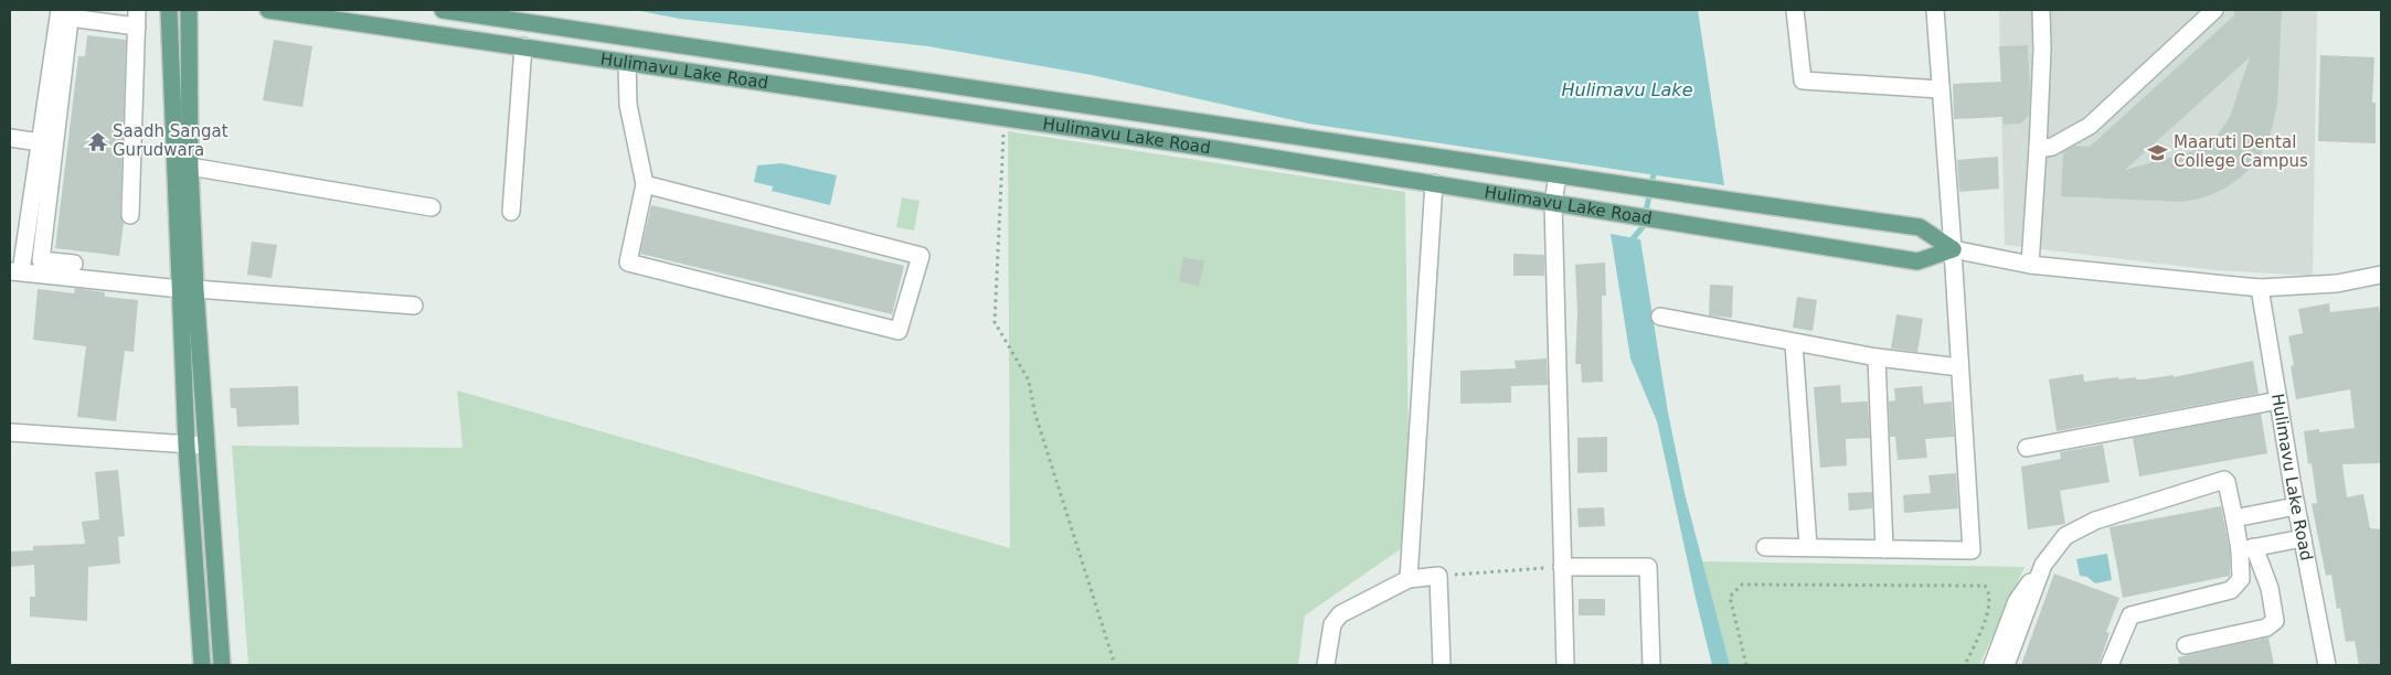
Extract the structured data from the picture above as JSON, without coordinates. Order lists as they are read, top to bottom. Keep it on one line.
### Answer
{"streets":{"main road":["Hulimavu Lake Road"]},"water":["Hulimavu Lake"],"places":{"temple":["Saadh Sangat Gurudwara"],"school or university":["Maaruti Dental College Campus"]}}
